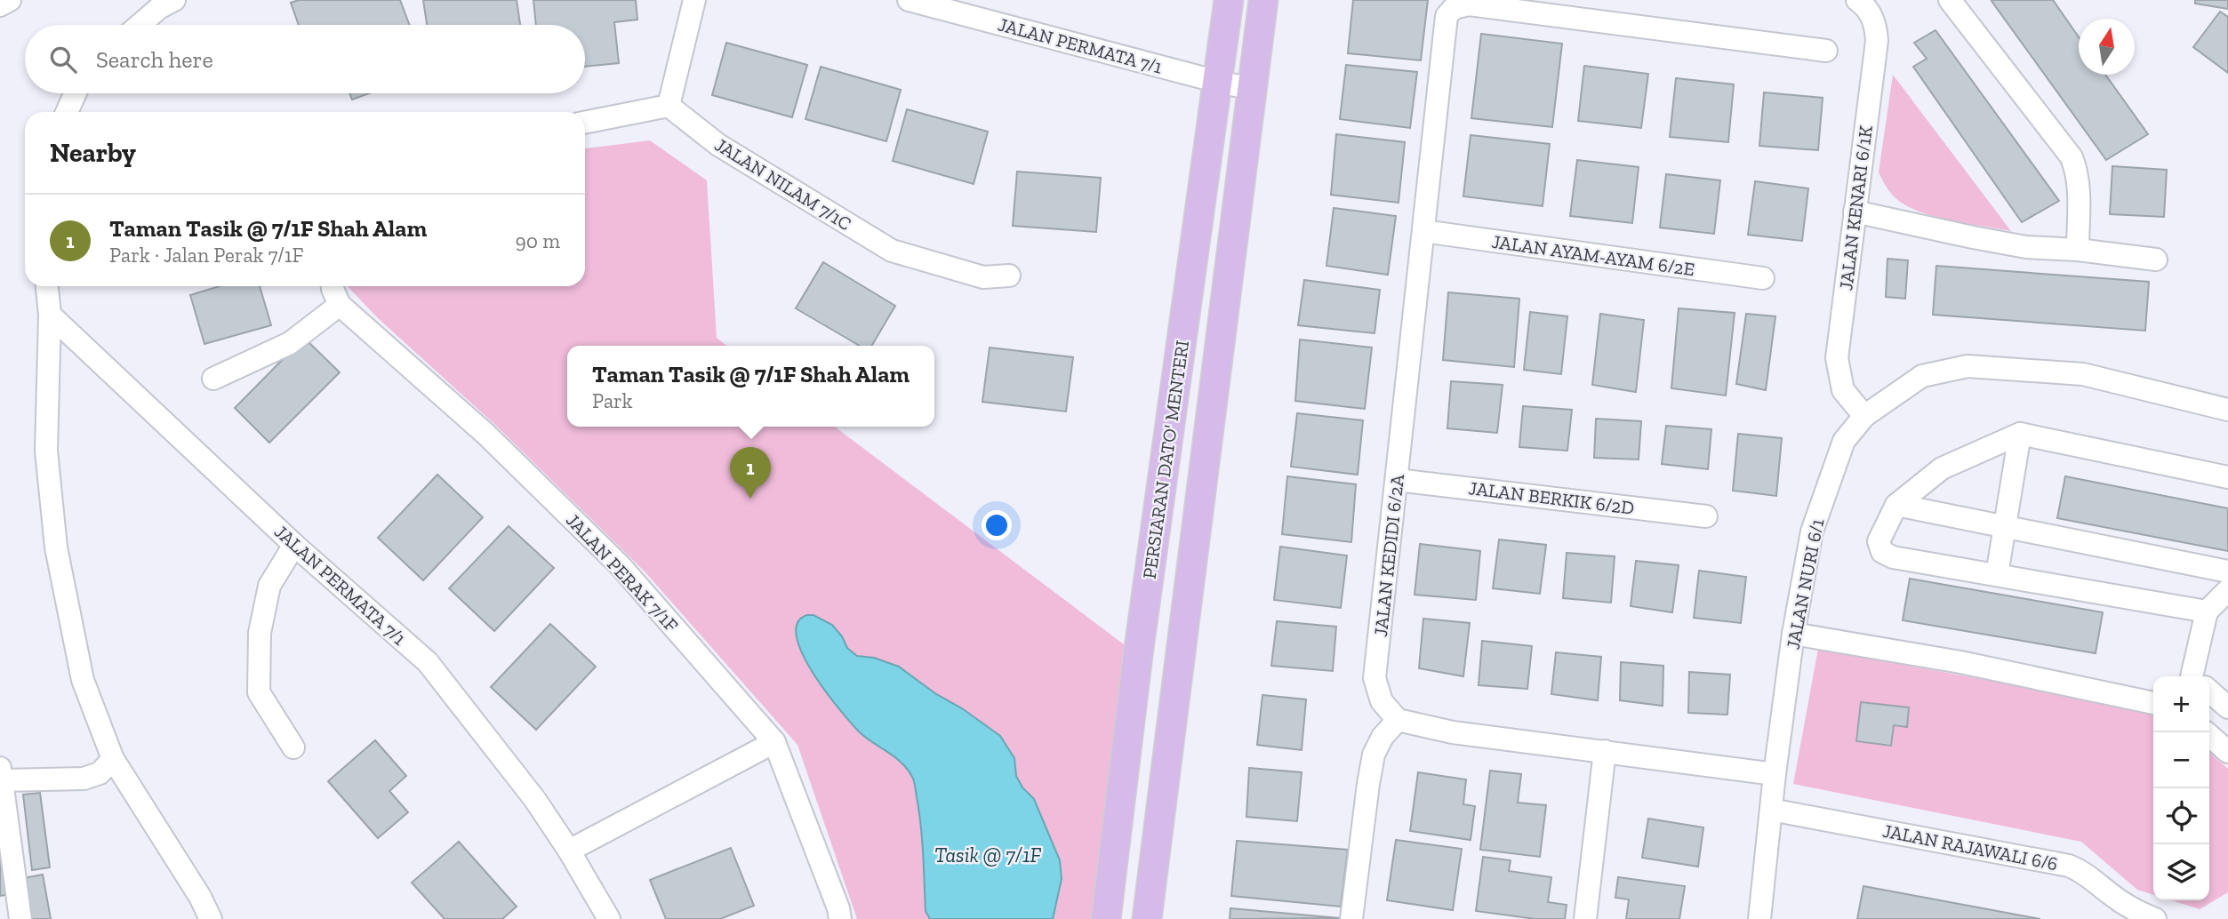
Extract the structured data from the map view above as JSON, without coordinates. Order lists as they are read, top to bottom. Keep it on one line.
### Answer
{"streets":{"main road":["PERSIARAN DATO' MENTERI"],"street":["JALAN PERMATA 7/1","JALAN NILAM 7/1C","JALAN KENARI 6/1K","JALAN AYAM-AYAM 6/2E","JALAN BERKIK 6/2D","JALAN KEDIDI 6/2A","JALAN PERAK 7/1F","JALAN NURI 6/1","JALAN RAJAWALI 6/6"]},"crossings":[["JALAN PERMATA 7/1","PERSIARAN DATO' MENTERI"],["JALAN KENARI 6/1K","JALAN NURI 6/1"],["JALAN AYAM-AYAM 6/2E","JALAN KEDIDI 6/2A"],["JALAN BERKIK 6/2D","JALAN KEDIDI 6/2A"],["JALAN NURI 6/1","JALAN RAJAWALI 6/6"]],"water":["Tasik @ 7/1F"],"north":"top","page":{"search":"Search here","heading":"Nearby","list":[{"mark":"1","name":"Taman Tasik @ 7/1F Shah Alam","note":"Park · Jalan Perak 7/1F","value":"90 m"}],"popup":["Taman Tasik @ 7/1F Shah Alam","Park"],"pins":"1","map_buttons":["+","−"]}}
